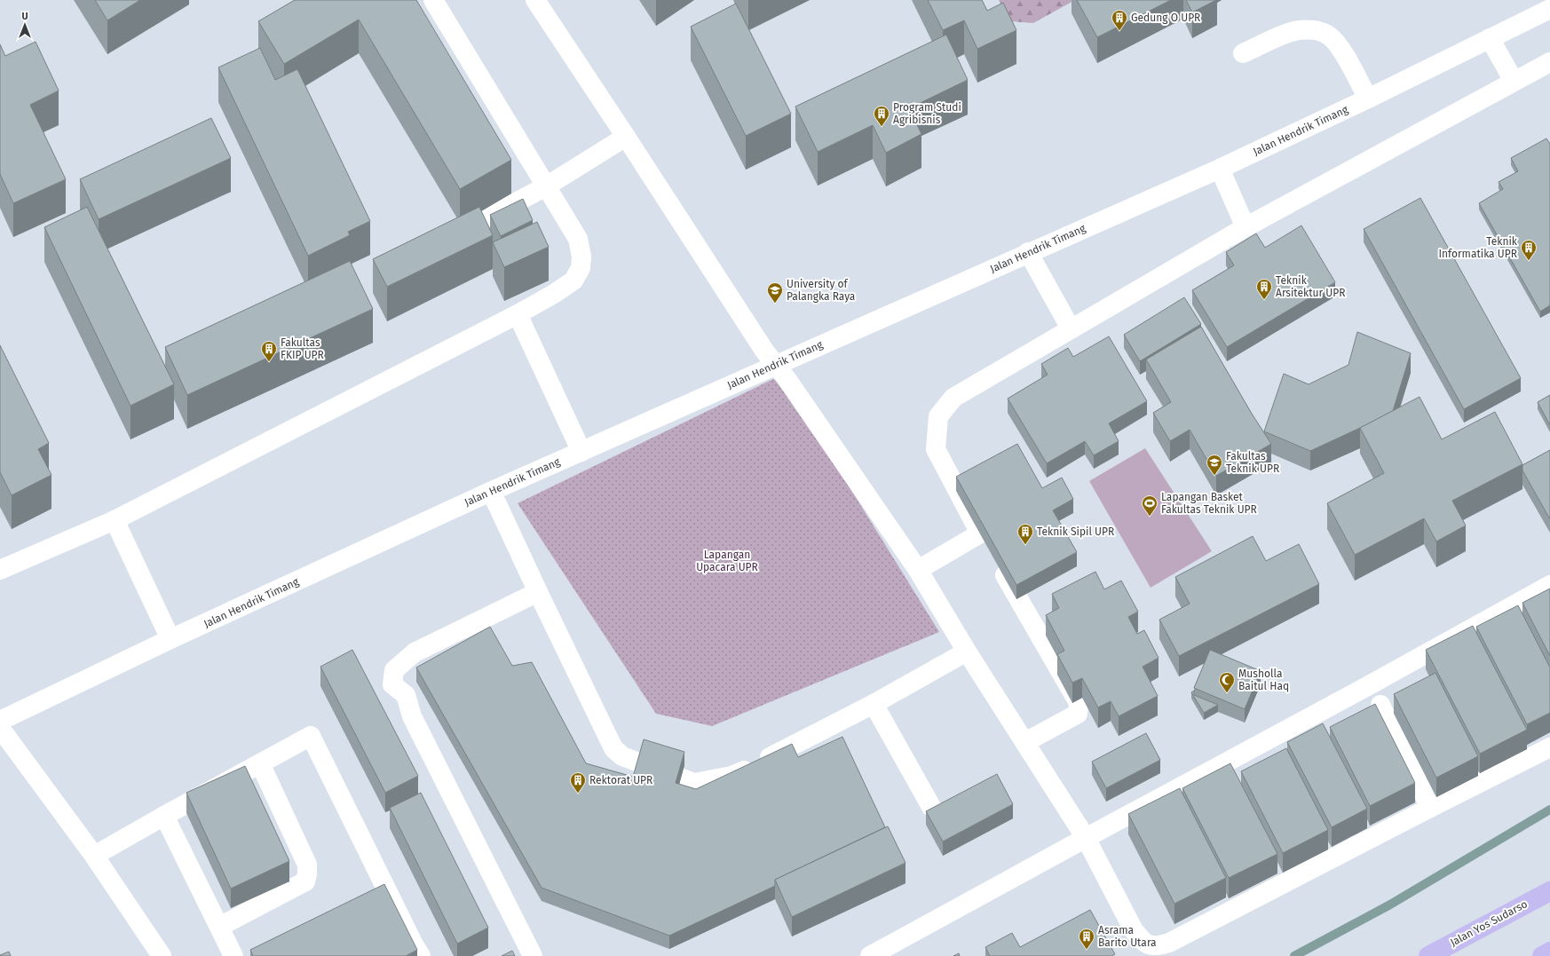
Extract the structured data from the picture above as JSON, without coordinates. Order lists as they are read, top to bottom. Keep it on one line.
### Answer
{"streets":{"main road":["Jalan Yos Sudarso"],"street":["Jalan Hendrik Timang"]},"parks":["Lapangan Upacara UPR"],"places":{"building":["Gedung O UPR","Program Studi Agribisnis","Teknik Informatika UPR","Teknik Arsitektur UPR","Fakultas FKIP UPR","Teknik Sipil UPR","Rektorat UPR","Asrama Barito Utara"],"school or university":["University of Palangka Raya","Fakultas Teknik UPR"],"sports":["Lapangan Basket Fakultas Teknik UPR"],"mosque":["Musholla Baitul Haq"]},"north":"top"}
